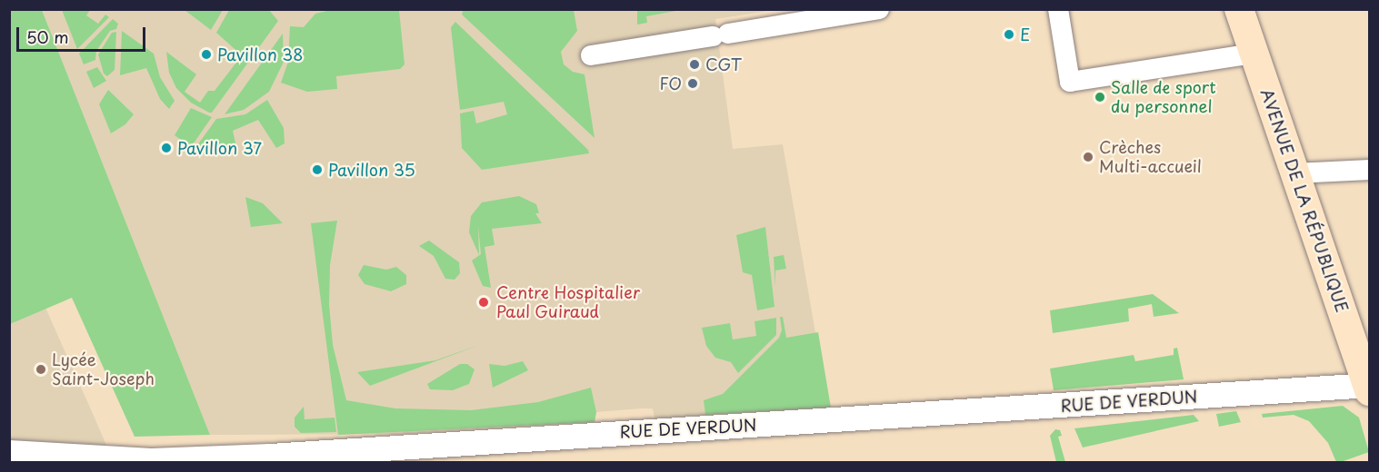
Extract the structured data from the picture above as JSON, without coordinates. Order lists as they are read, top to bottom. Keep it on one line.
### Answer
{"streets":{"main road":["AVENUE DE LA RÉPUBLIQUE"],"street":["RUE DE VERDUN"]},"crossings":[["AVENUE DE LA RÉPUBLIQUE","RUE DE VERDUN"]],"places":["E","Pavillon 38","CGT","FO","Salle de sport du personnel","Pavillon 37","Crèches Multi-accueil","Pavillon 35","Centre Hospitalier Paul Guiraud","Lycée Saint-Joseph"],"scale_bar":"50 m"}
